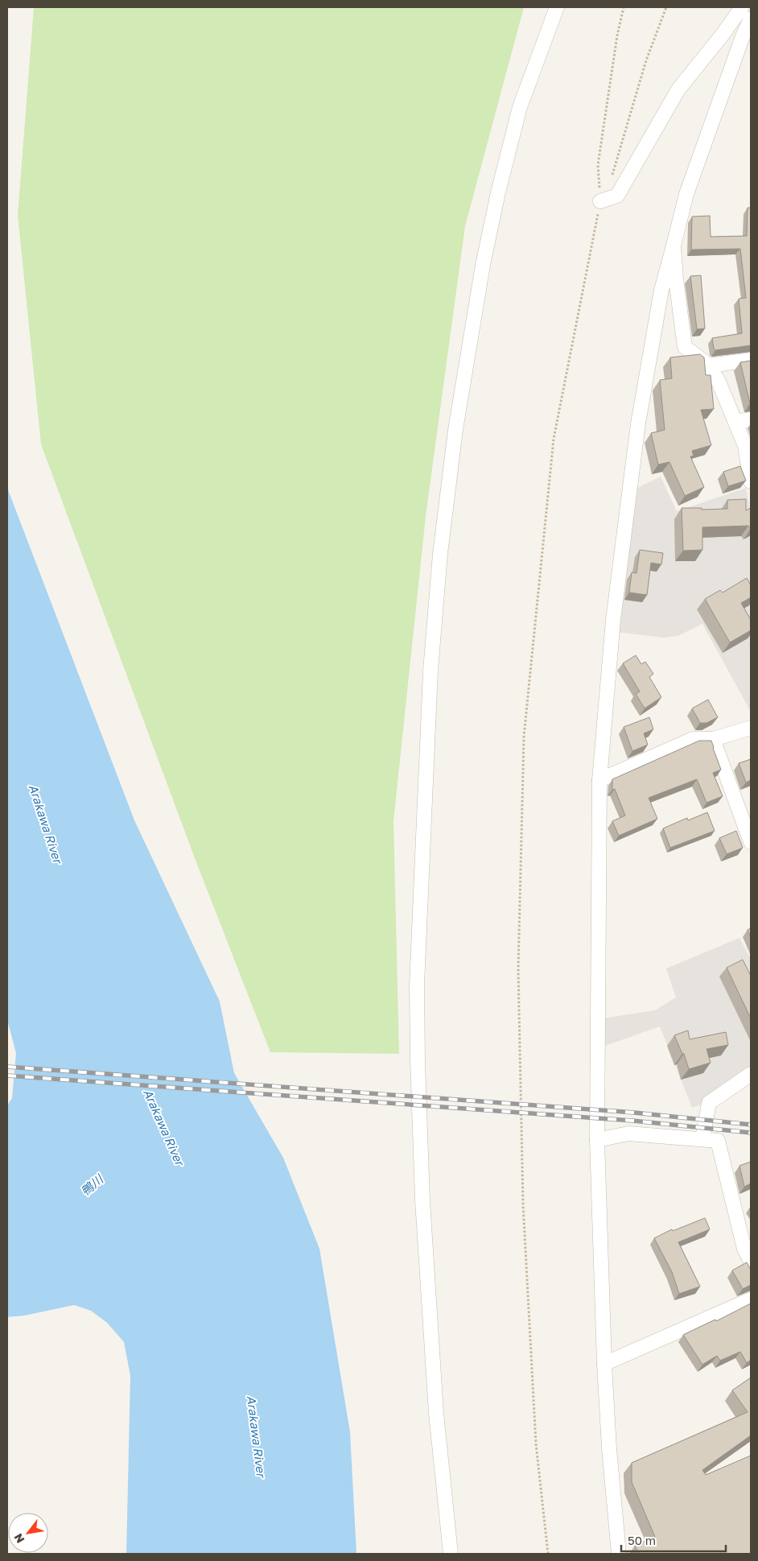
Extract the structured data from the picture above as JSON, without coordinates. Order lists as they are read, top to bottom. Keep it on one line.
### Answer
{"water":["Arakawa River","鴨川"],"scale_bar":"50 m","north":"bottom left"}
